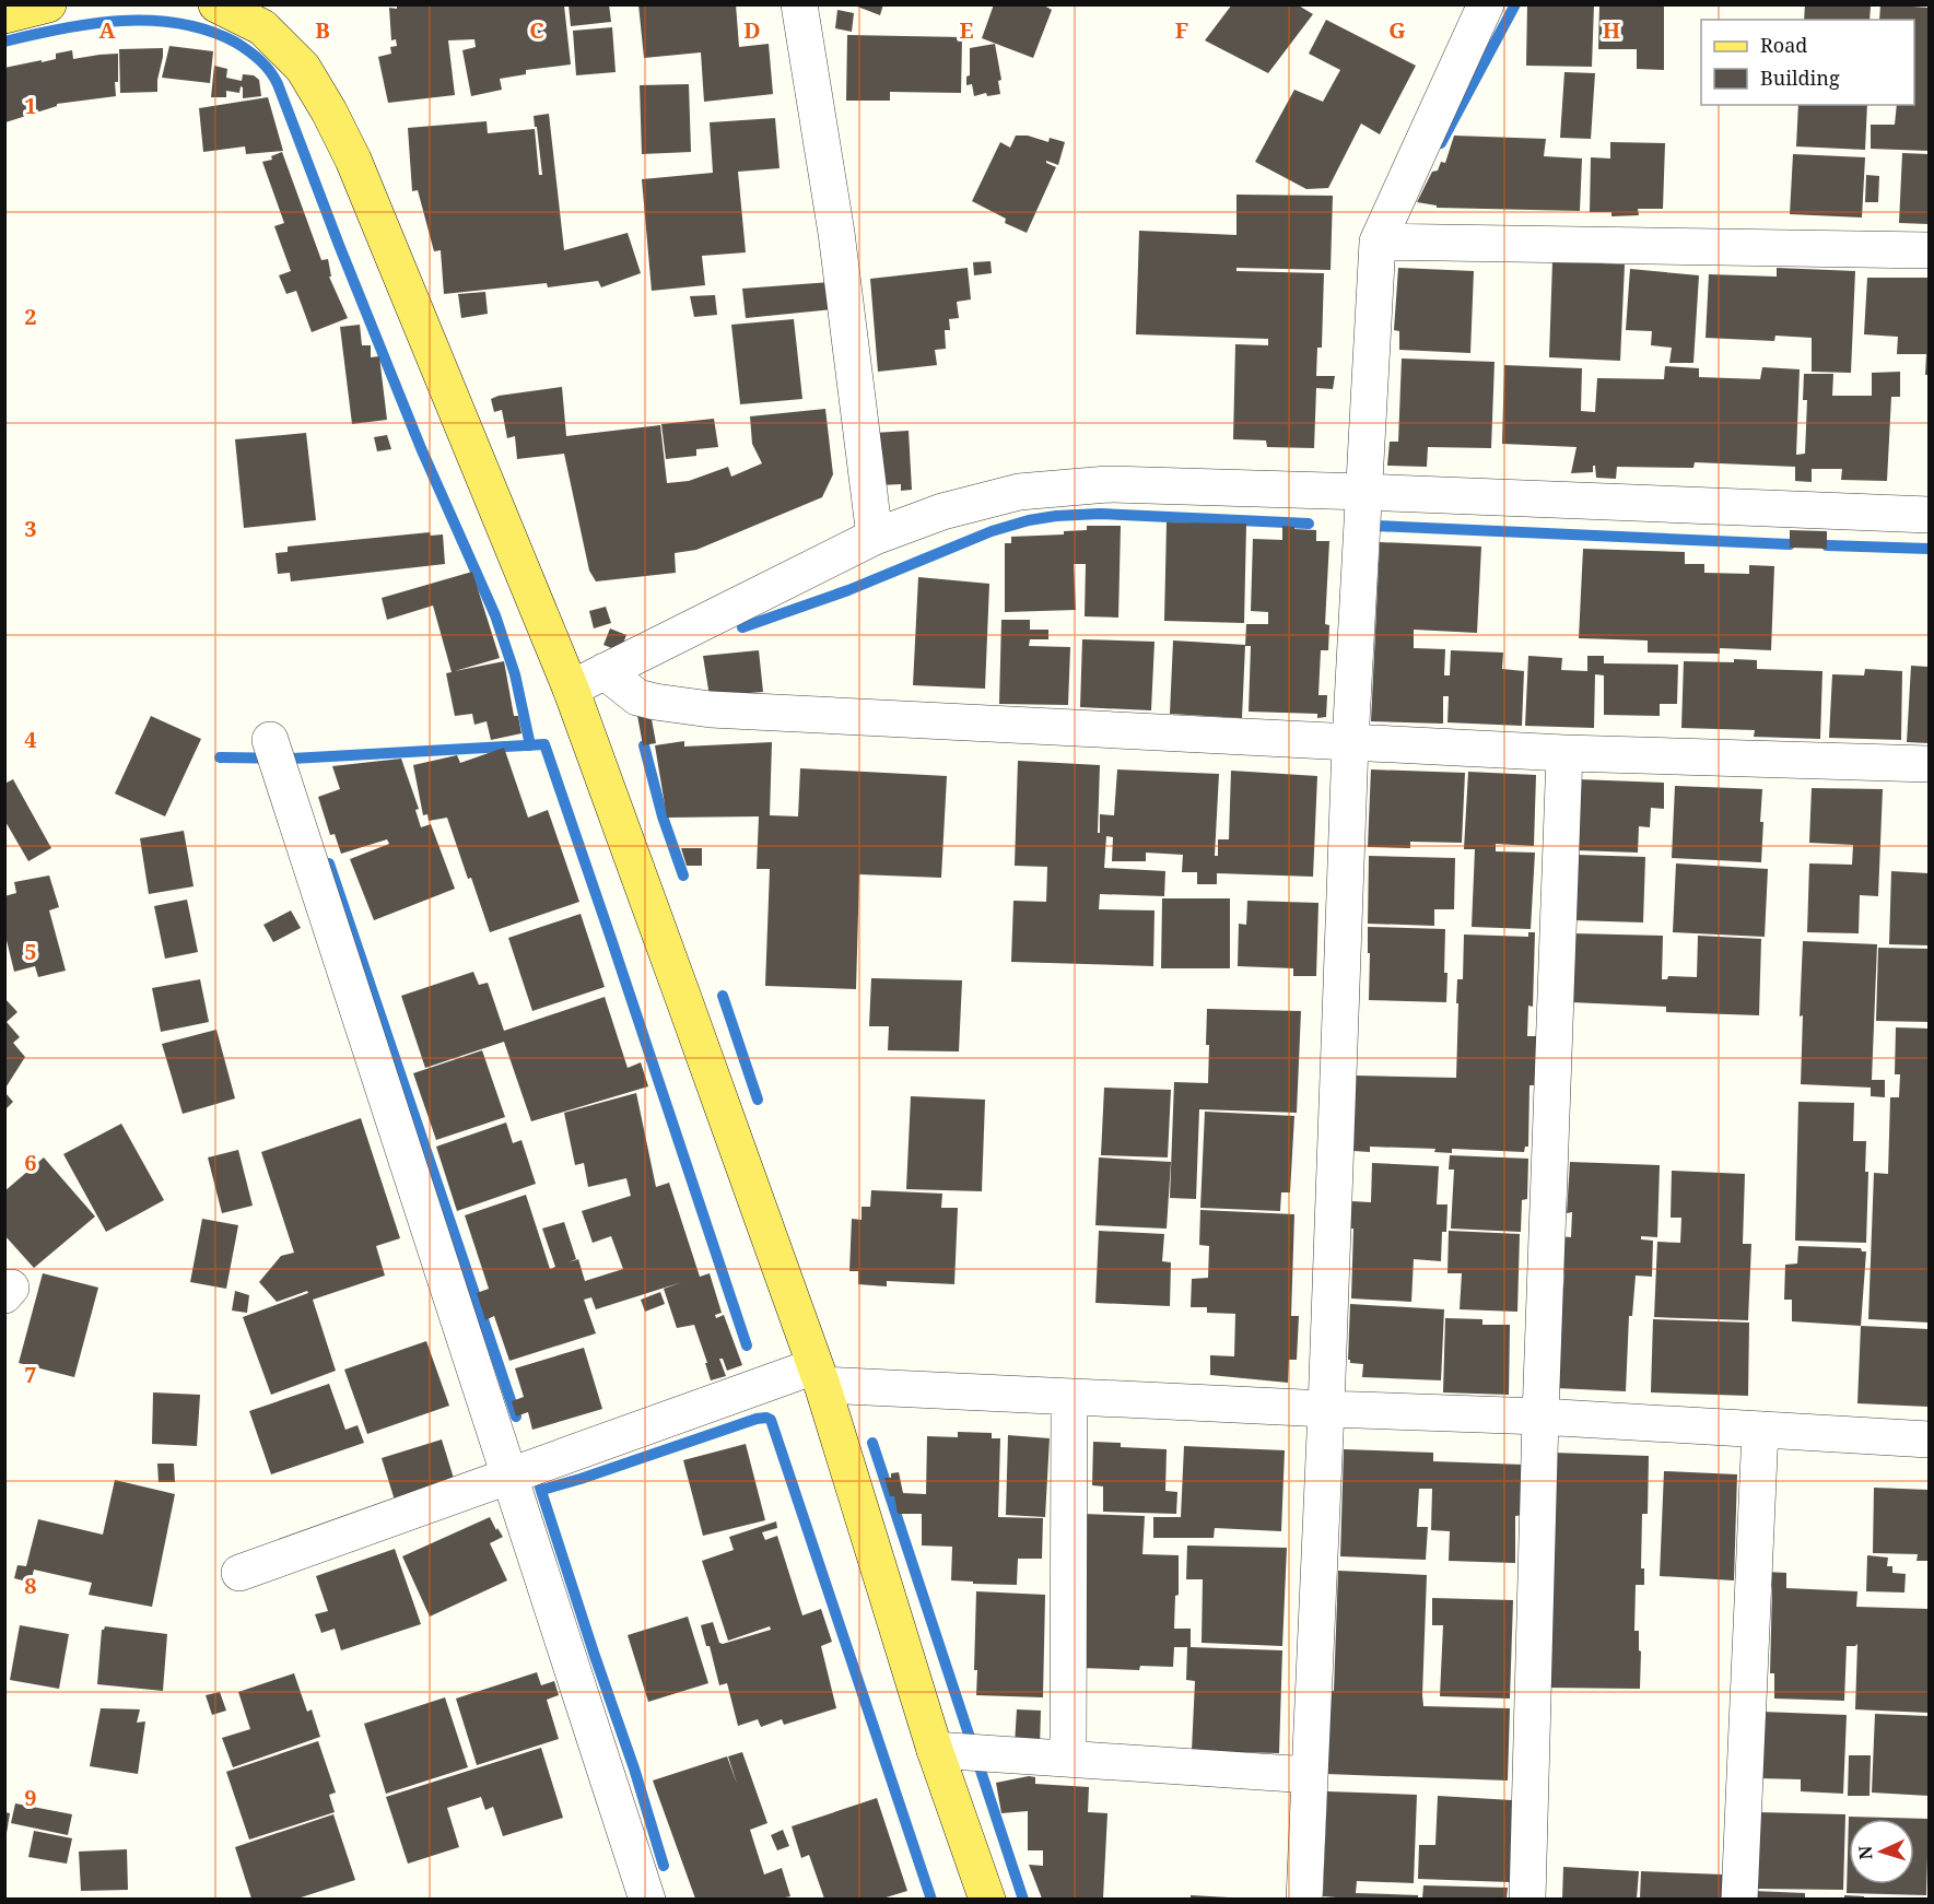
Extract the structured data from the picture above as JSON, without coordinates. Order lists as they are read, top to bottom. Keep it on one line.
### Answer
{"legend":["Road","Building"],"north":"left","grid":{"columns":["A","B","C","D","E","F","G","H"],"rows":["1","2","3","4","5","6","7","8","9"]}}
